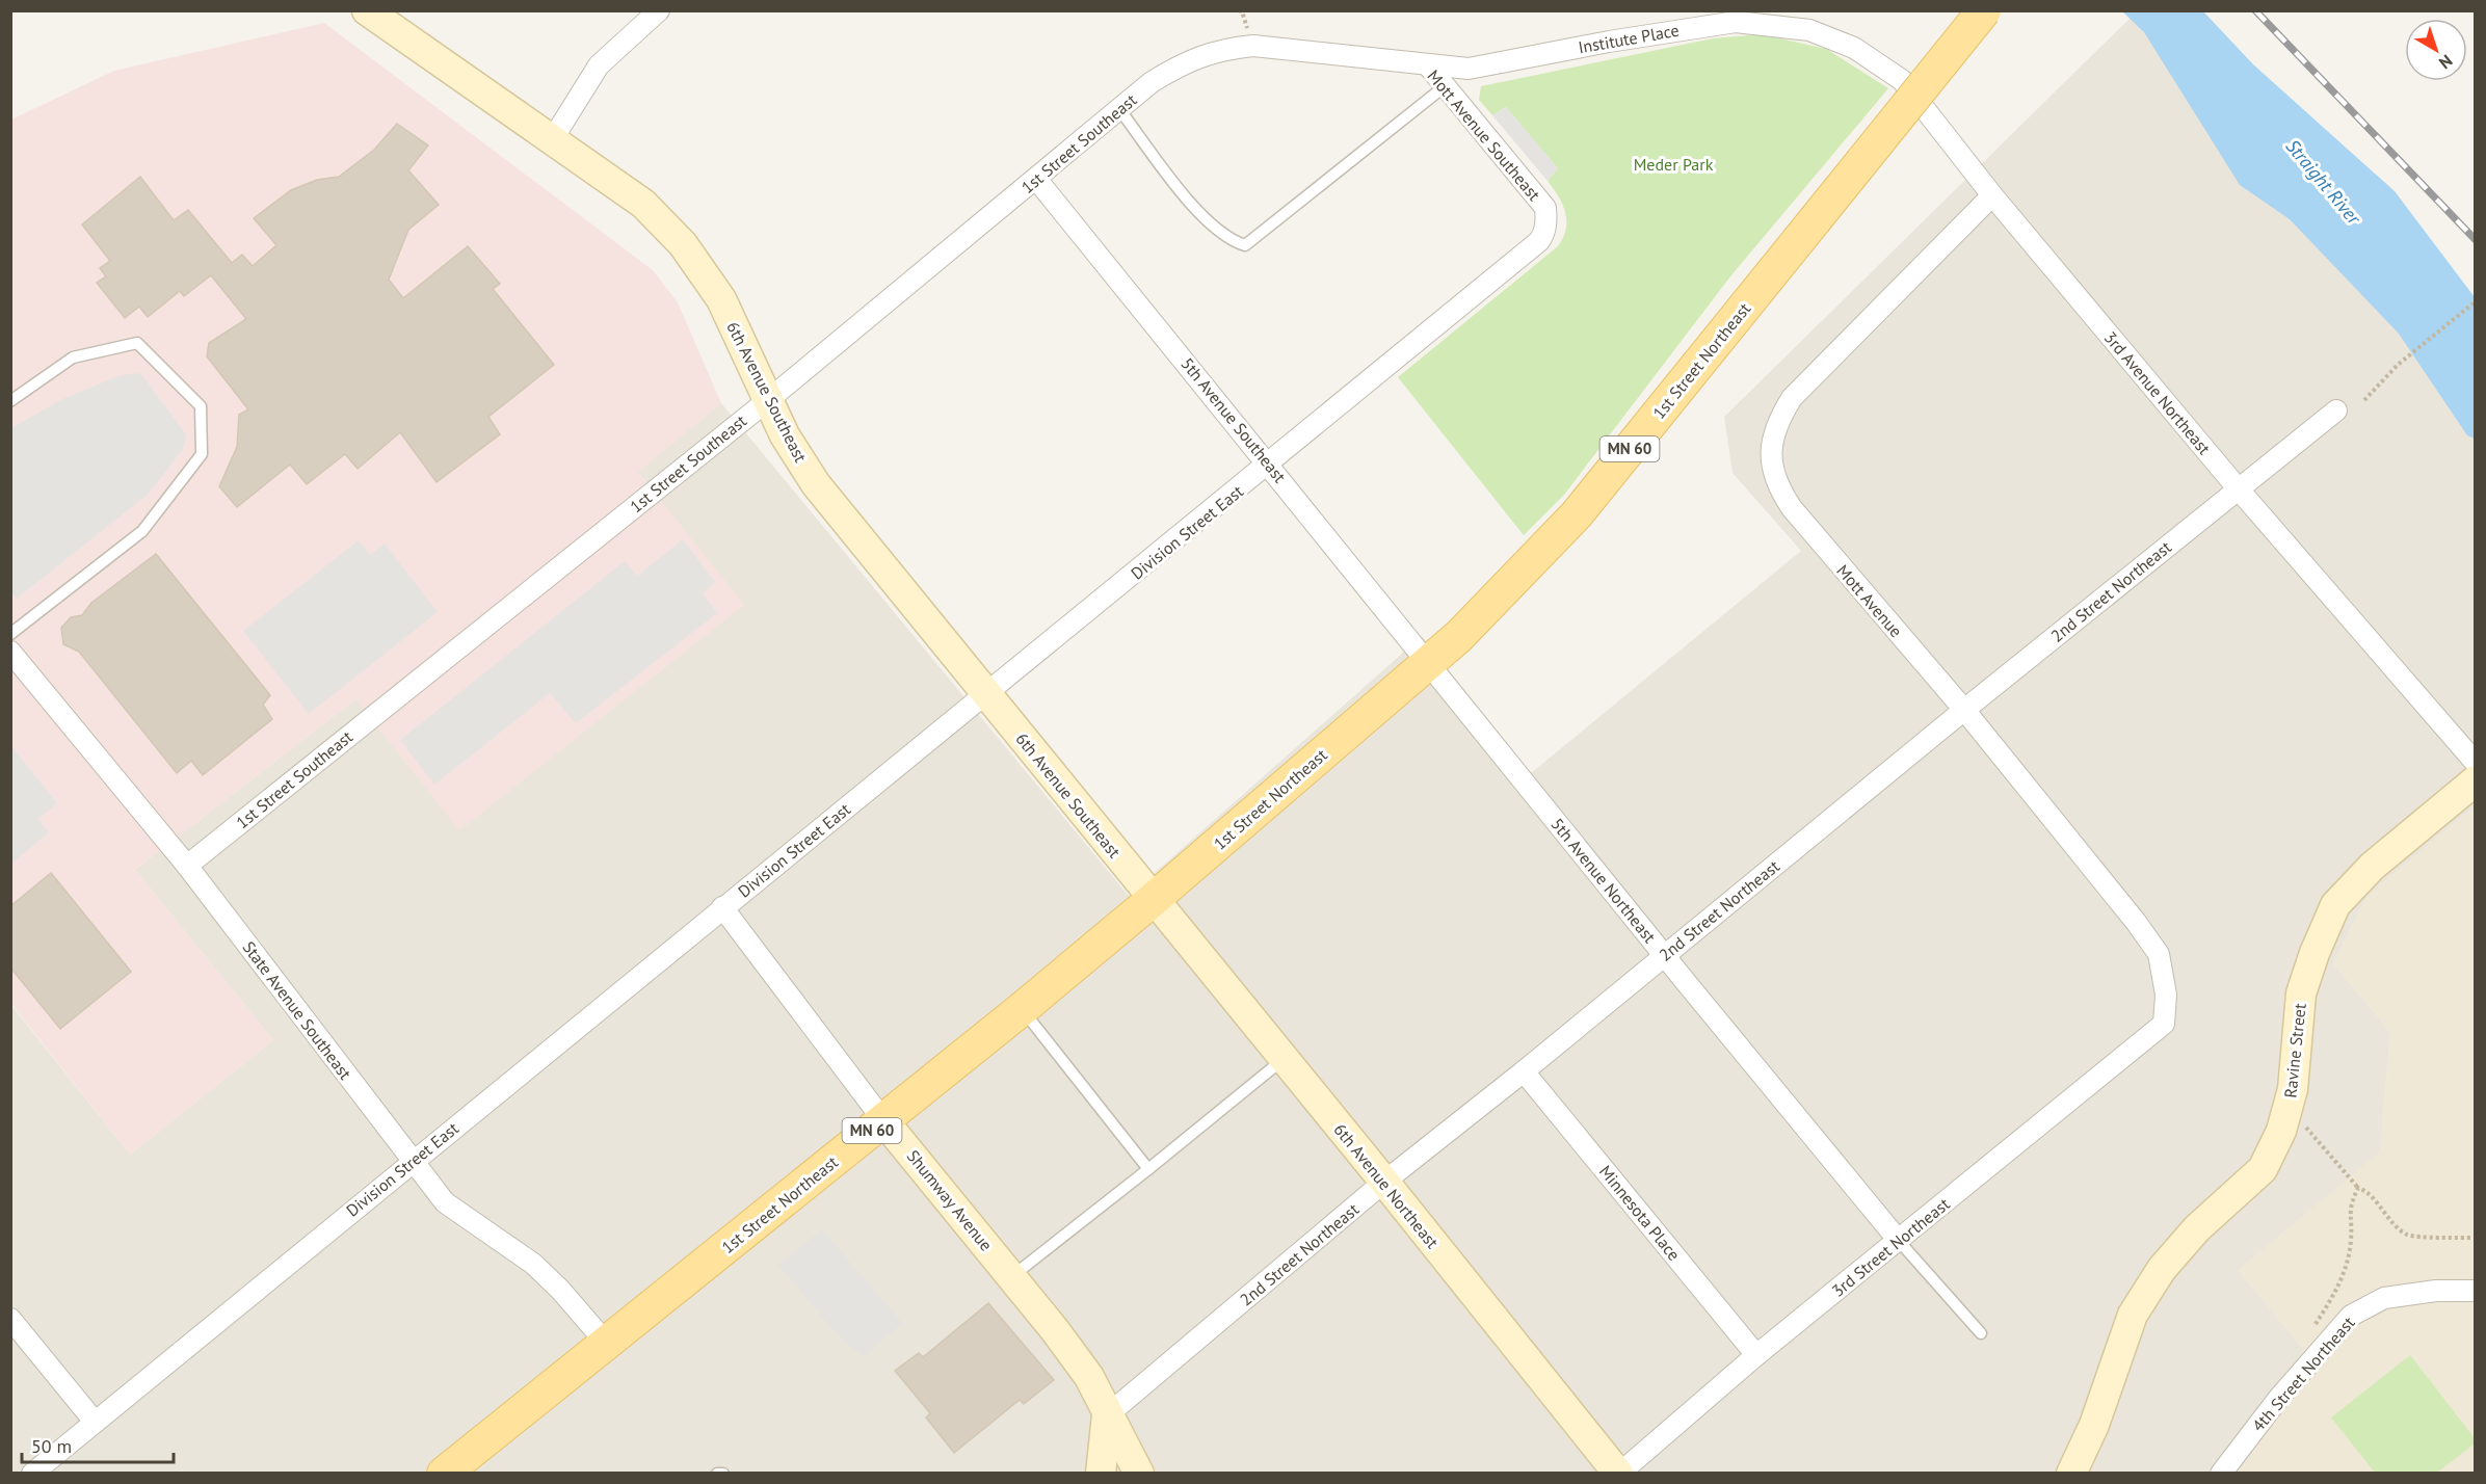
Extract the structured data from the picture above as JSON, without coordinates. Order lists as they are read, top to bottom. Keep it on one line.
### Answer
{"streets":{"main road":["1st Street Northeast","MN 60"],"street":["Institute Place","Mott Avenue Southeast","1st Street Southeast","6th Avenue Southeast","3rd Avenue Northeast","5th Avenue Southeast","Division Street East","2nd Street Northeast","Mott Avenue","5th Avenue Northeast","State Avenue Southeast","Ravine Street","6th Avenue Northeast","Shumway Avenue","Minnesota Place","3rd Street Northeast","4th Street Northeast"]},"crossings":[["Institute Place","Mott Avenue Southeast"],["Institute Place","3rd Avenue Northeast"],["Mott Avenue Southeast","1st Street Southeast"],["Mott Avenue Southeast","Division Street East"],["1st Street Southeast","6th Avenue Southeast"],["1st Street Southeast","5th Avenue Southeast"],["1st Street Southeast","State Avenue Southeast"],["1st Street Northeast","6th Avenue Southeast"],["1st Street Northeast","5th Avenue Southeast"],["1st Street Northeast","5th Avenue Northeast"],["1st Street Northeast","State Avenue Southeast"],["1st Street Northeast","6th Avenue Northeast"],["1st Street Northeast","Shumway Avenue"],["6th Avenue Southeast","Division Street East"],["6th Avenue Southeast","6th Avenue Northeast"],["3rd Avenue Northeast","2nd Street Northeast"],["3rd Avenue Northeast","Mott Avenue"],["5th Avenue Southeast","Division Street East"],["5th Avenue Southeast","5th Avenue Northeast"],["Division Street East","State Avenue Southeast"],["Division Street East","Shumway Avenue"],["2nd Street Northeast","Mott Avenue"],["2nd Street Northeast","5th Avenue Northeast"],["2nd Street Northeast","6th Avenue Northeast"],["2nd Street Northeast","Shumway Avenue"],["2nd Street Northeast","Minnesota Place"],["Mott Avenue","3rd Street Northeast"],["5th Avenue Northeast","3rd Street Northeast"],["6th Avenue Northeast","3rd Street Northeast"],["Minnesota Place","3rd Street Northeast"]],"water":["Straight River"],"parks":["Meder Park"],"scale_bar":"50 m","north":"bottom right"}
